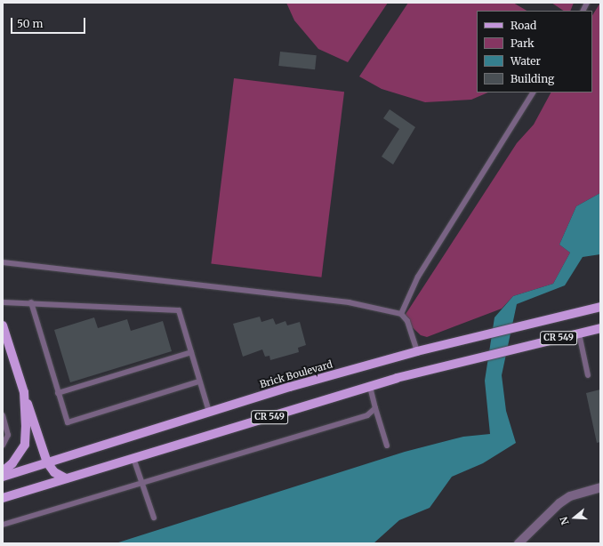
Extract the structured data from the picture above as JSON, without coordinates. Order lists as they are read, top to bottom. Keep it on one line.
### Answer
{"streets":{"main road":["CR 549","Brick Boulevard"]},"legend":["Road","Park","Water","Building"],"scale_bar":"50 m","north":"left"}
